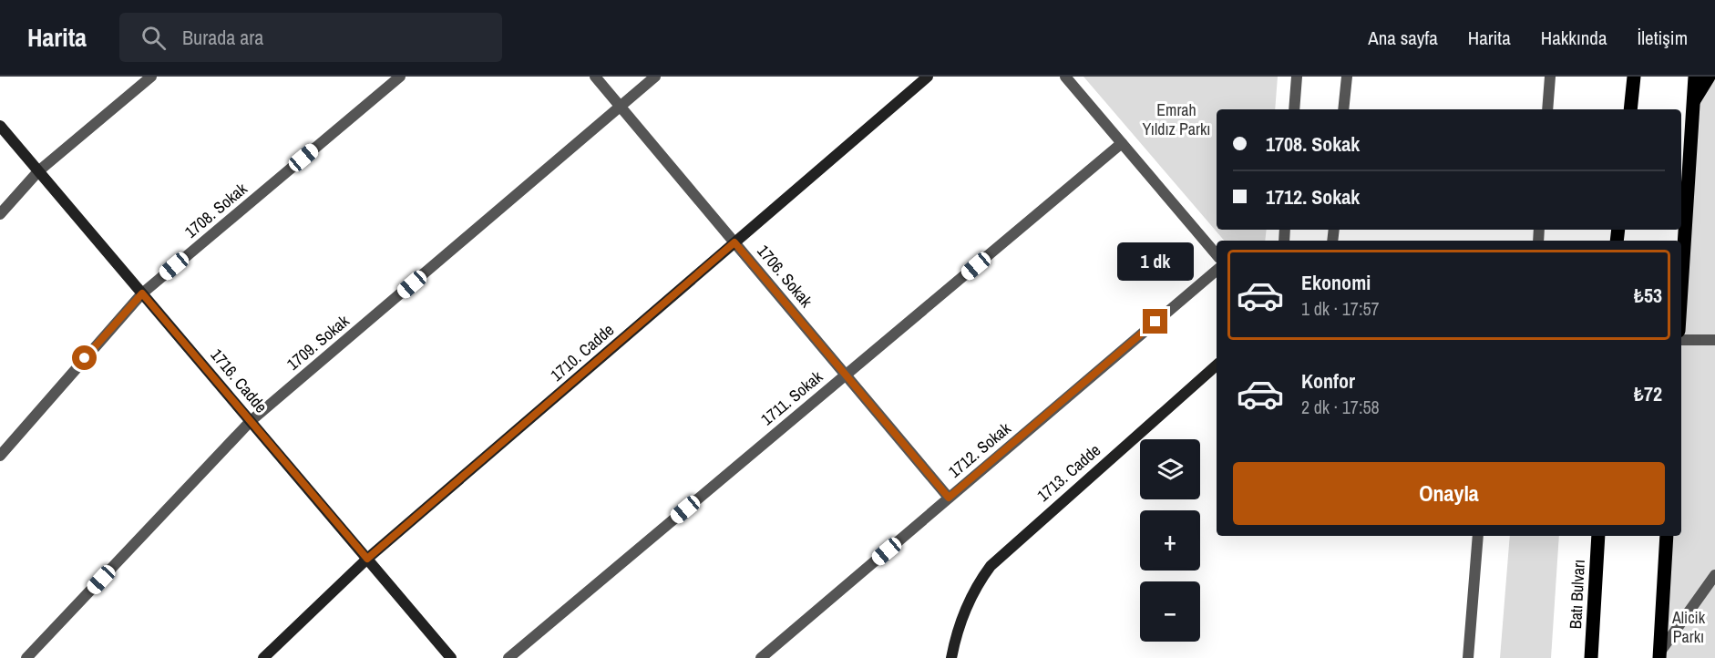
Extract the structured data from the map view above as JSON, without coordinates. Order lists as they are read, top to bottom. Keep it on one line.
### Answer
{"streets":{"main road":["Batı Bulvarı"],"street":["1708. Sokak","1706. Sokak","1709. Sokak","1710. Cadde","1716. Cadde","1711. Sokak","1712. Sokak","1713. Cadde"]},"crossings":[["1708. Sokak","1716. Cadde"],["1706. Sokak","1709. Sokak"],["1706. Sokak","1710. Cadde"],["1706. Sokak","1711. Sokak"],["1706. Sokak","1712. Sokak"],["1709. Sokak","1716. Cadde"],["1710. Cadde","1716. Cadde"]],"parks":["Emrah Yıldız Parkı","Alicik Parkı"],"page":{"header":"Harita","search":"Burada ara","nav":["Ana sayfa","Harita","Hakkında","İletişim"],"banner":["1708. Sokak","1712. Sokak"],"bubble":"1 dk","list":[{"name":"Ekonomi","note":"1 dk · 17:57","value":"₺53"},{"name":"Konfor","note":"2 dk · 17:58","value":"₺72"}],"map_buttons":["+","−"],"buttons":"Onayla"}}
